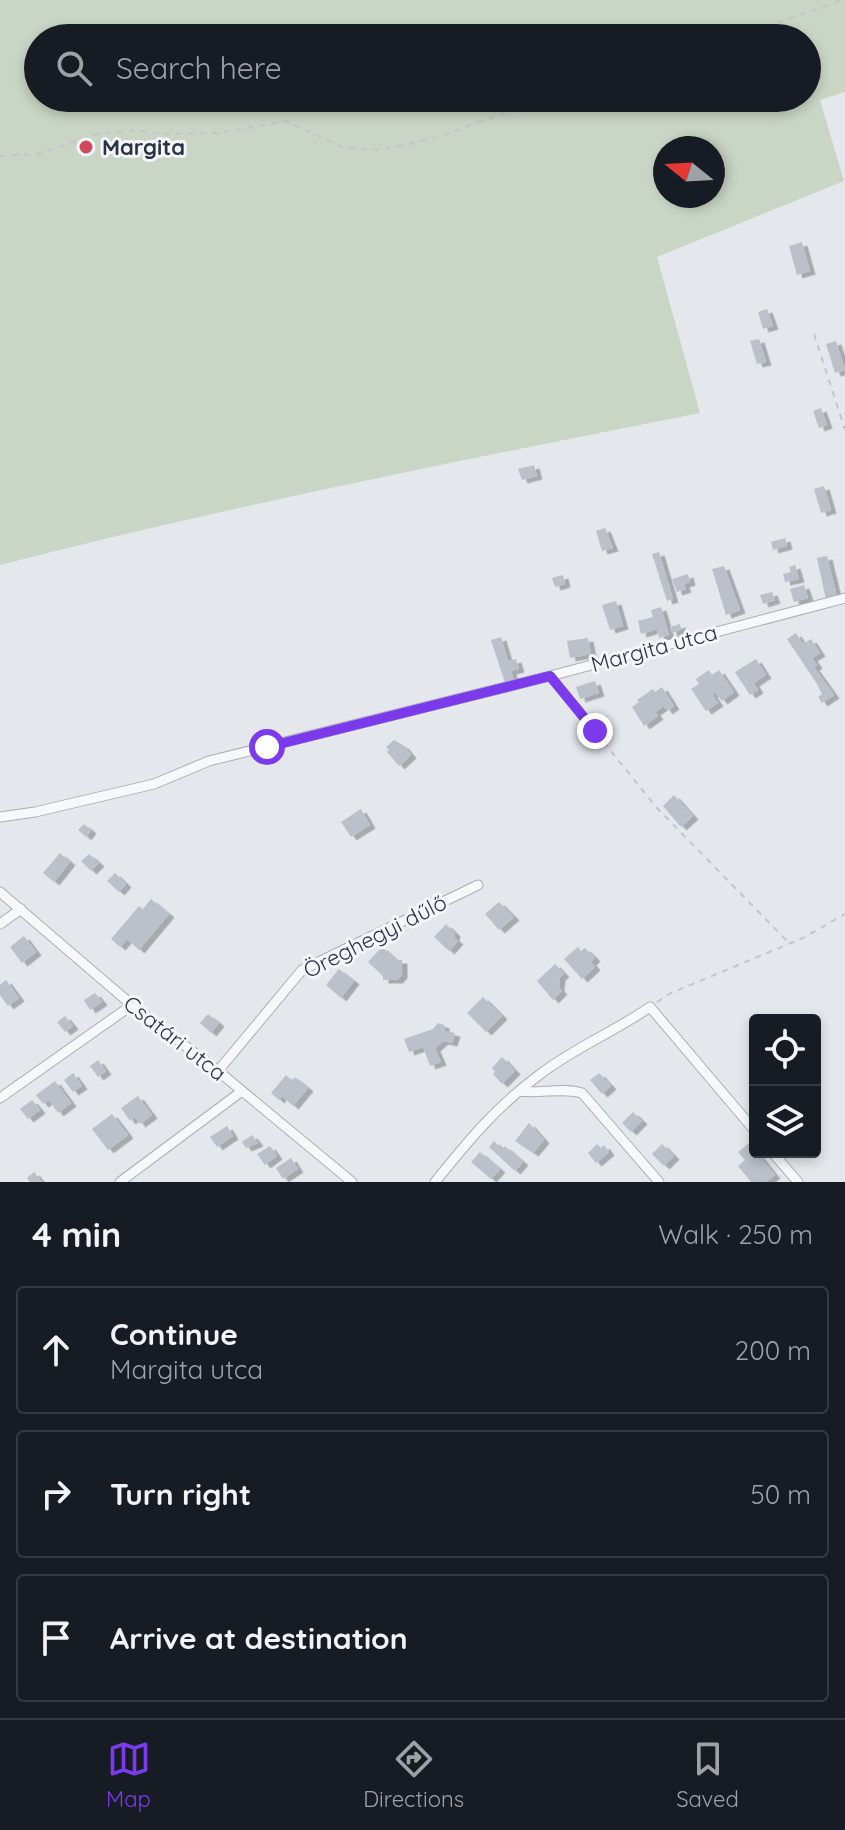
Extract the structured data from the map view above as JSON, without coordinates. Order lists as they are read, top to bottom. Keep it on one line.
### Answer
{"streets":{"street":["Margita utca","Öreghegyi dűlő","Csatári utca"]},"crossings":[["Öreghegyi dűlő","Csatári utca"]],"places":["Margita"],"north":"left","page":{"search":"Search here","heading":["4 min","Walk · 250 m"],"list":[["Continue","Margita utca","200 m"],["Turn right","50 m"],"Arrive at destination"],"nav":["Map","Directions","Saved"]}}
